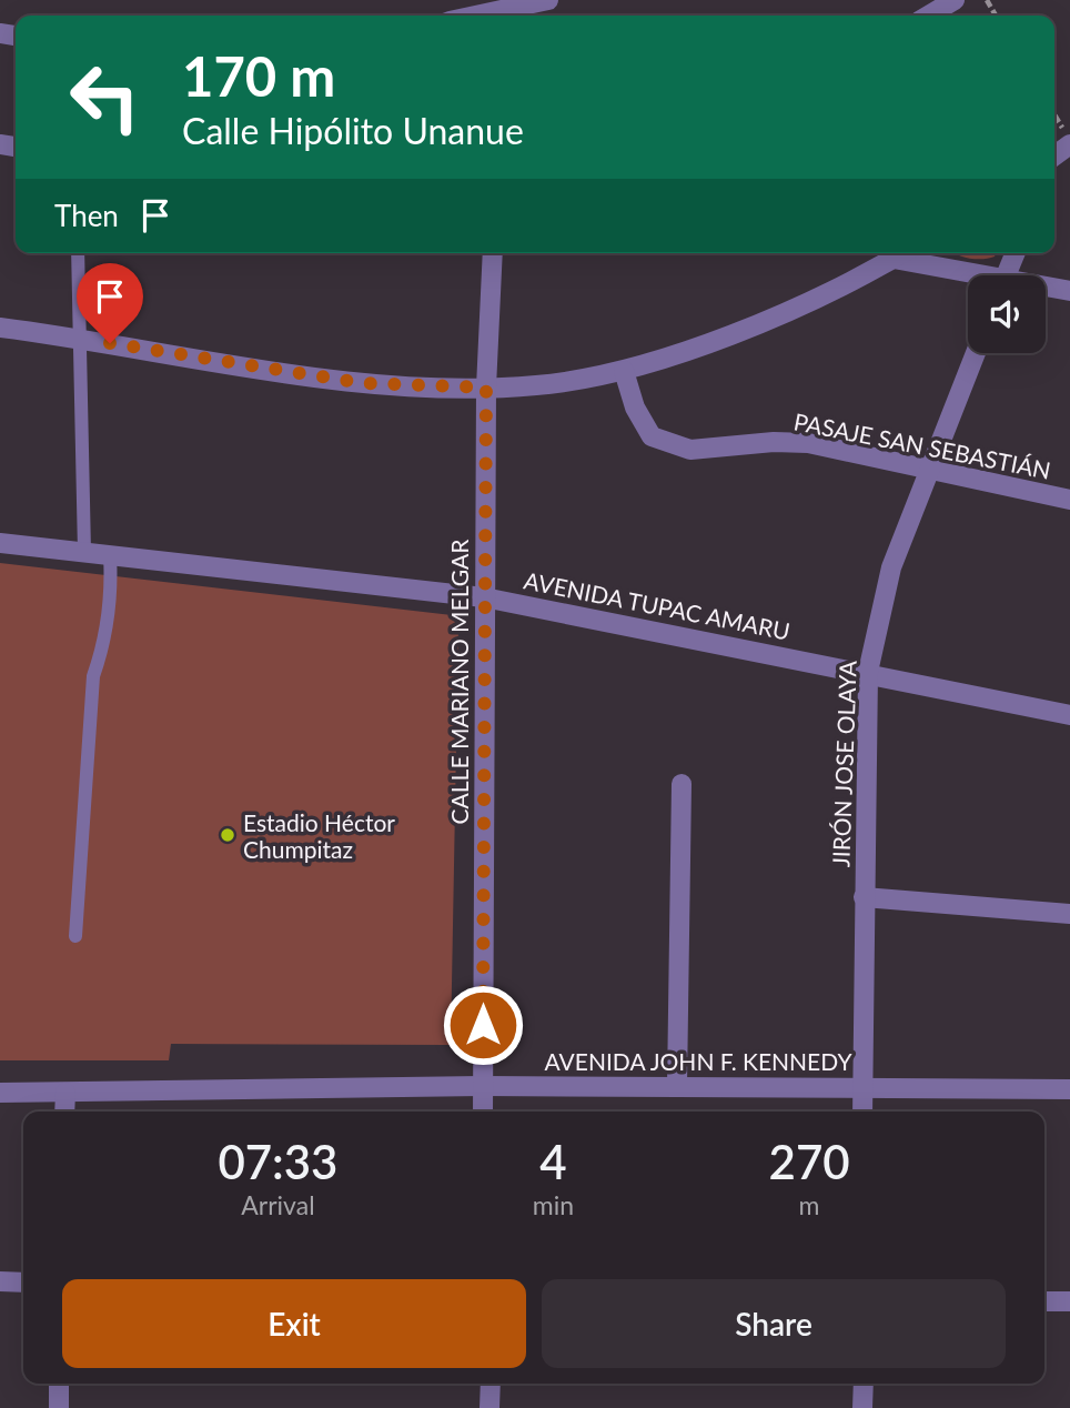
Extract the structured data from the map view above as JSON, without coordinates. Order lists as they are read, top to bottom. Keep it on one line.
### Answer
{"streets":{"street":["PASAJE SAN SEBASTIÁN","AVENIDA TUPAC AMARU","CALLE MARIANO MELGAR","JIRÓN JOSE OLAYA","AVENIDA JOHN F. KENNEDY"]},"crossings":[["PASAJE SAN SEBASTIÁN","JIRÓN JOSE OLAYA"],["AVENIDA TUPAC AMARU","CALLE MARIANO MELGAR"],["AVENIDA TUPAC AMARU","JIRÓN JOSE OLAYA"],["CALLE MARIANO MELGAR","AVENIDA JOHN F. KENNEDY"],["JIRÓN JOSE OLAYA","AVENIDA JOHN F. KENNEDY"]],"places":["Estadio Héctor Chumpitaz"],"page":{"turn":["170 m","Calle Hipólito Unanue"],"then":"Then","eta":["07:33","Arrival","4","min","270","m"],"buttons":["Exit","Share"]}}
